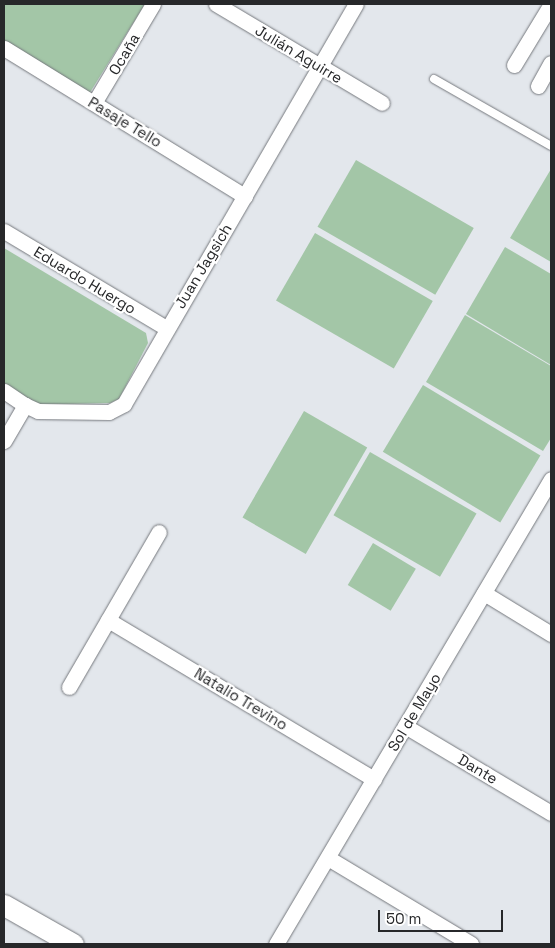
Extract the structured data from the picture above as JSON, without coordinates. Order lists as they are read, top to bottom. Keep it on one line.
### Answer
{"streets":{"street":["Ocaña","Julián Aguirre","Pasaje Tello","Juan Jagsich","Eduardo Huergo","Natalio Trevino","Sol de Mayo","Dante"]},"crossings":[["Ocaña","Pasaje Tello"],["Julián Aguirre","Juan Jagsich"],["Pasaje Tello","Juan Jagsich"],["Juan Jagsich","Eduardo Huergo"],["Natalio Trevino","Sol de Mayo"],["Sol de Mayo","Dante"]],"scale_bar":"50 m"}
